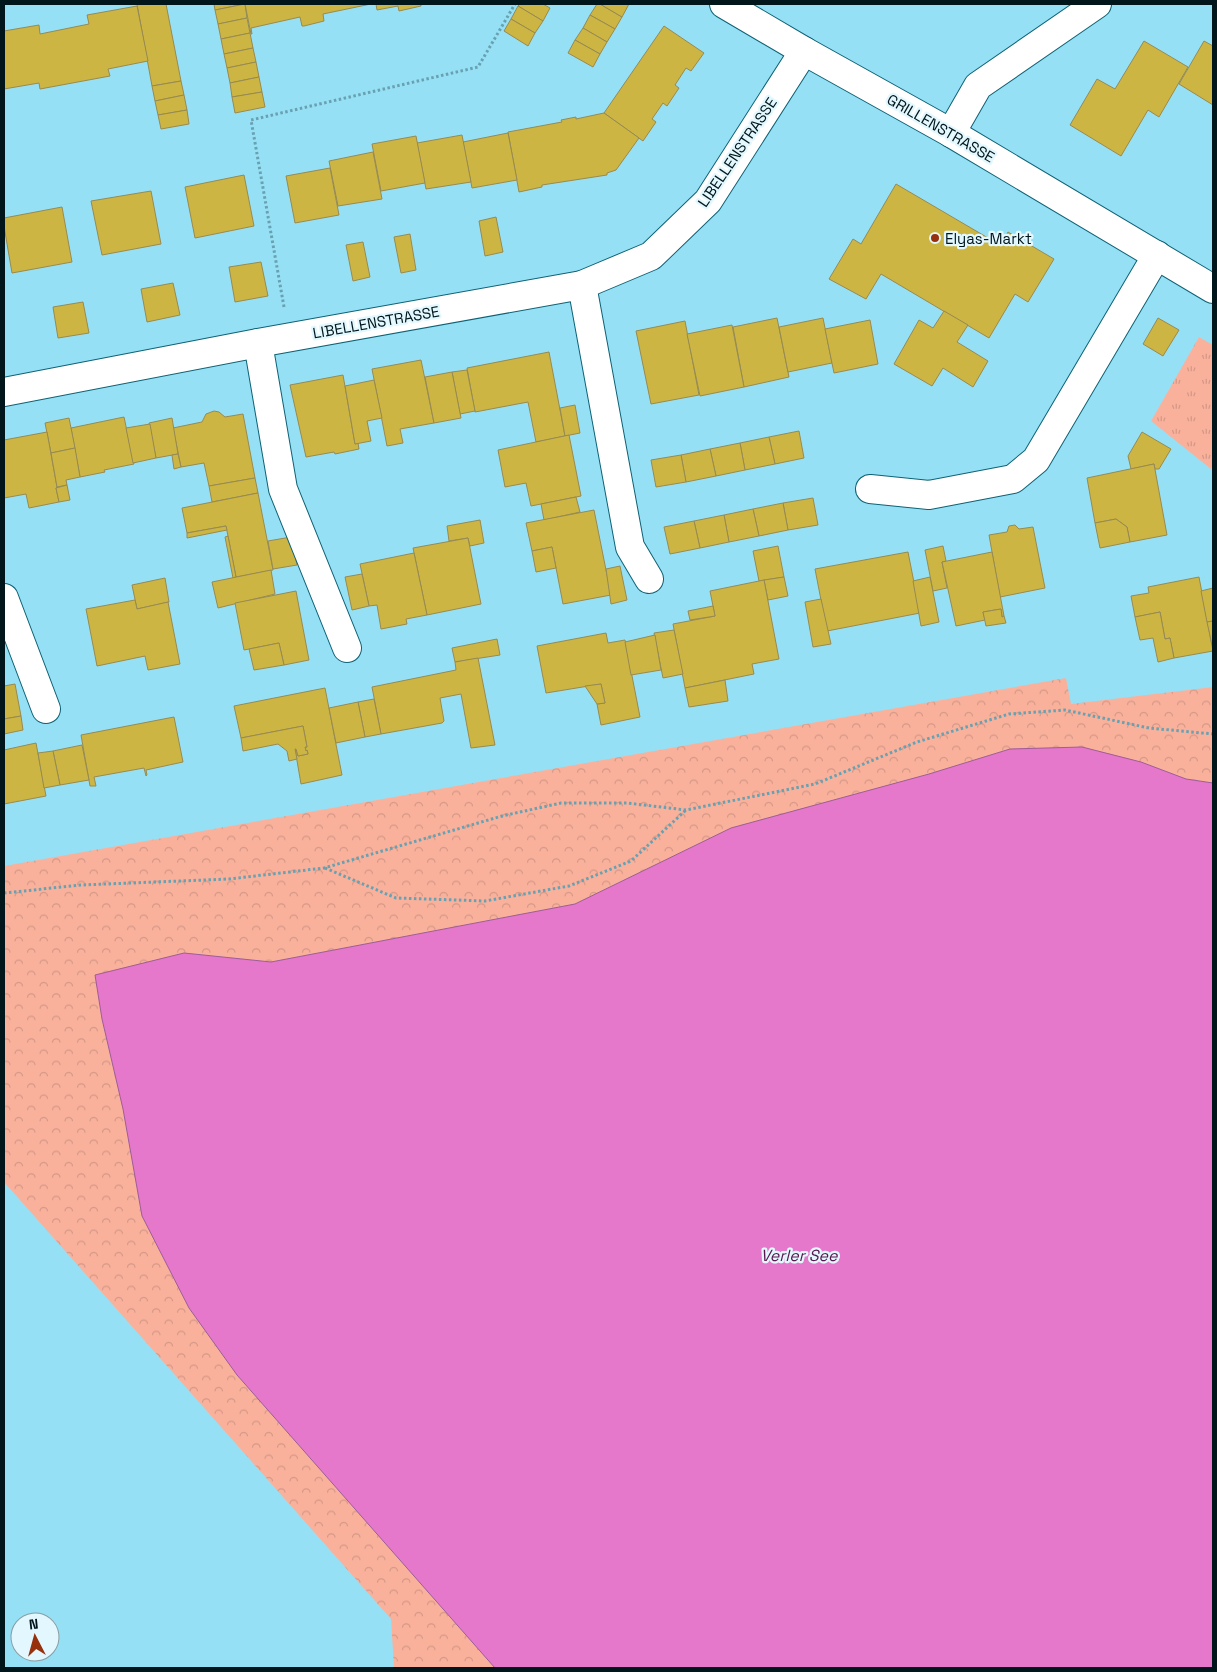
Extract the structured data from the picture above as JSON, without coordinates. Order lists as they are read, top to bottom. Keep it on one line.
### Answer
{"streets":{"street":["GRILLENSTRASSE","LIBELLENSTRASSE"]},"crossings":[["GRILLENSTRASSE","LIBELLENSTRASSE"]],"water":["Verler See"],"places":["Elyas-Markt"],"north":"top"}
